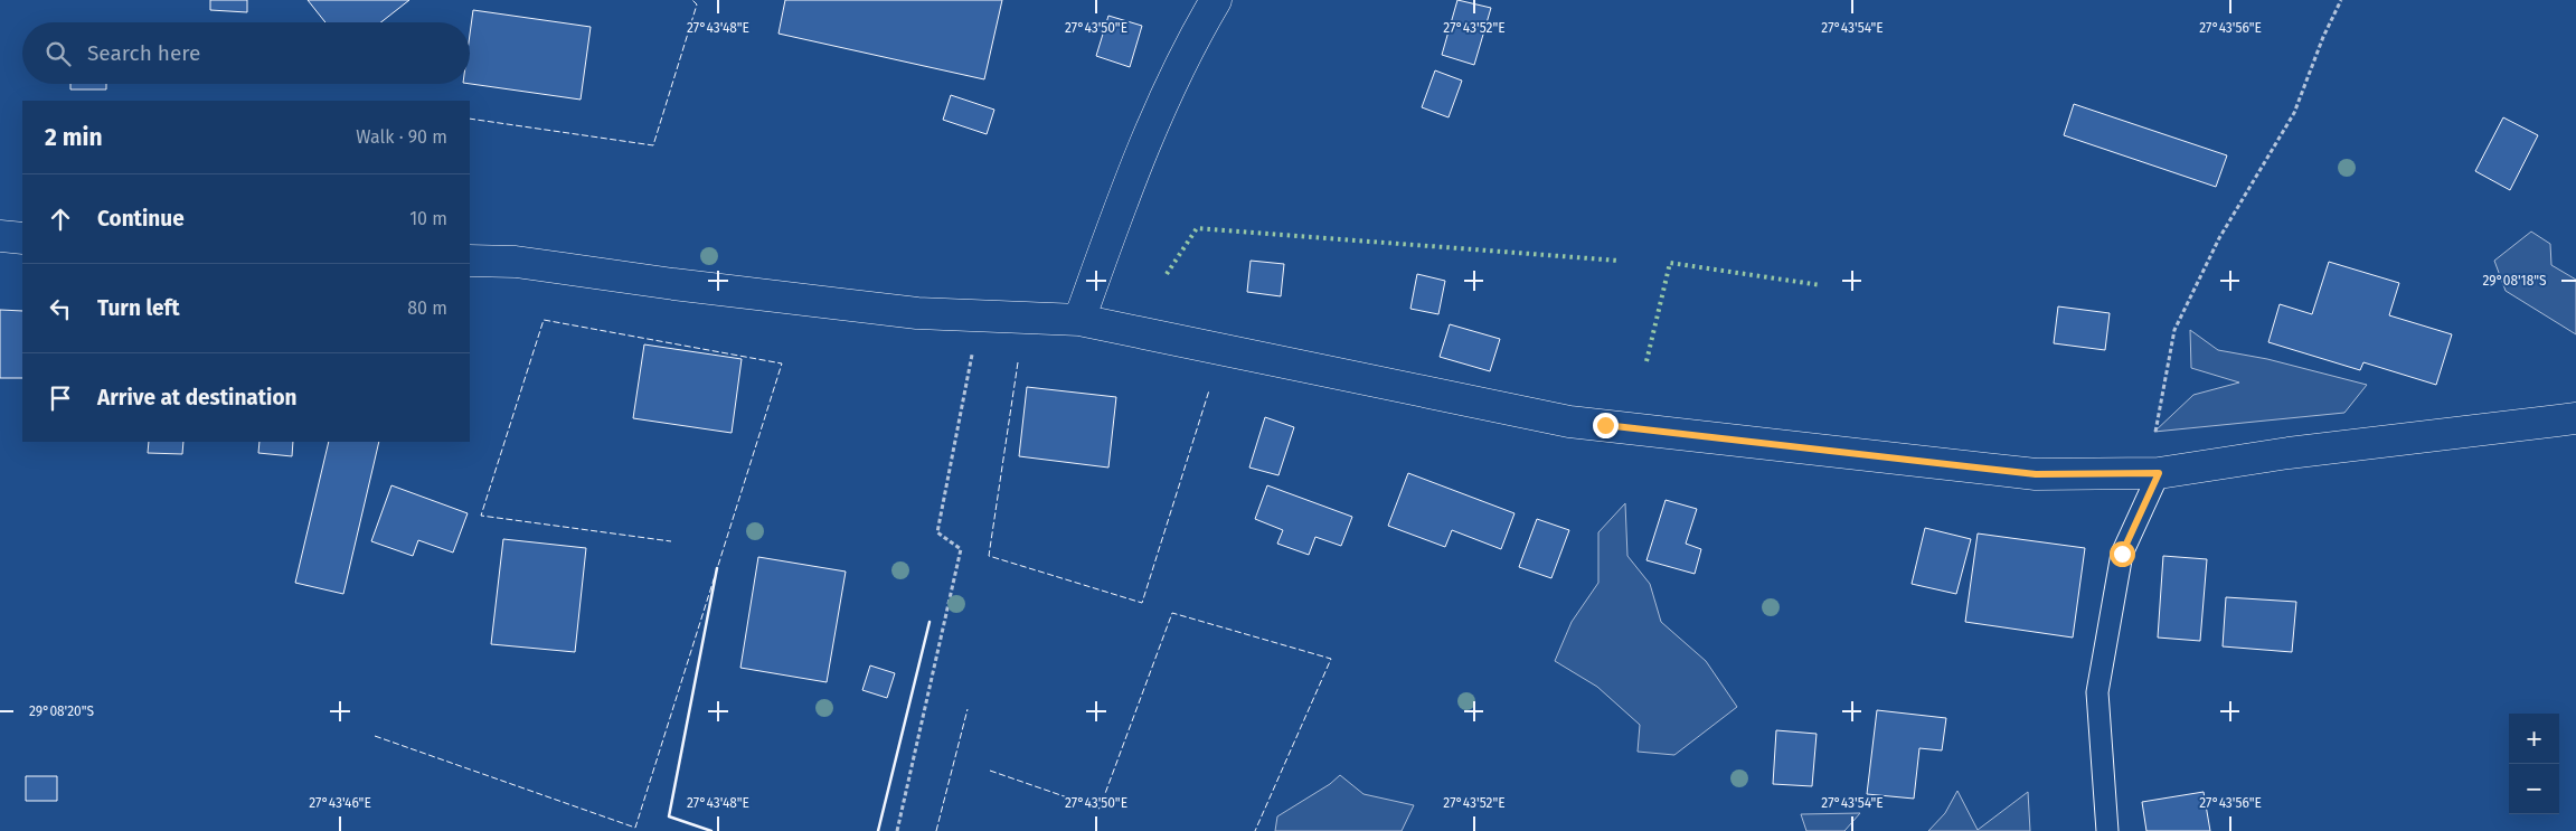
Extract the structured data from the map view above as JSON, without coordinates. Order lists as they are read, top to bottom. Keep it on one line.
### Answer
{"page":{"search":"Search here","heading":["2 min","Walk · 90 m"],"list":[["Continue","10 m"],["Turn left","80 m"],"Arrive at destination"],"map_buttons":["+","−"]},"coordinates":["27°43'48\"E","27°43'50\"E","27°43'52\"E","27°43'54\"E","27°43'56\"E","29°08'18\"S","29°08'20\"S","27°43'46\"E"]}
